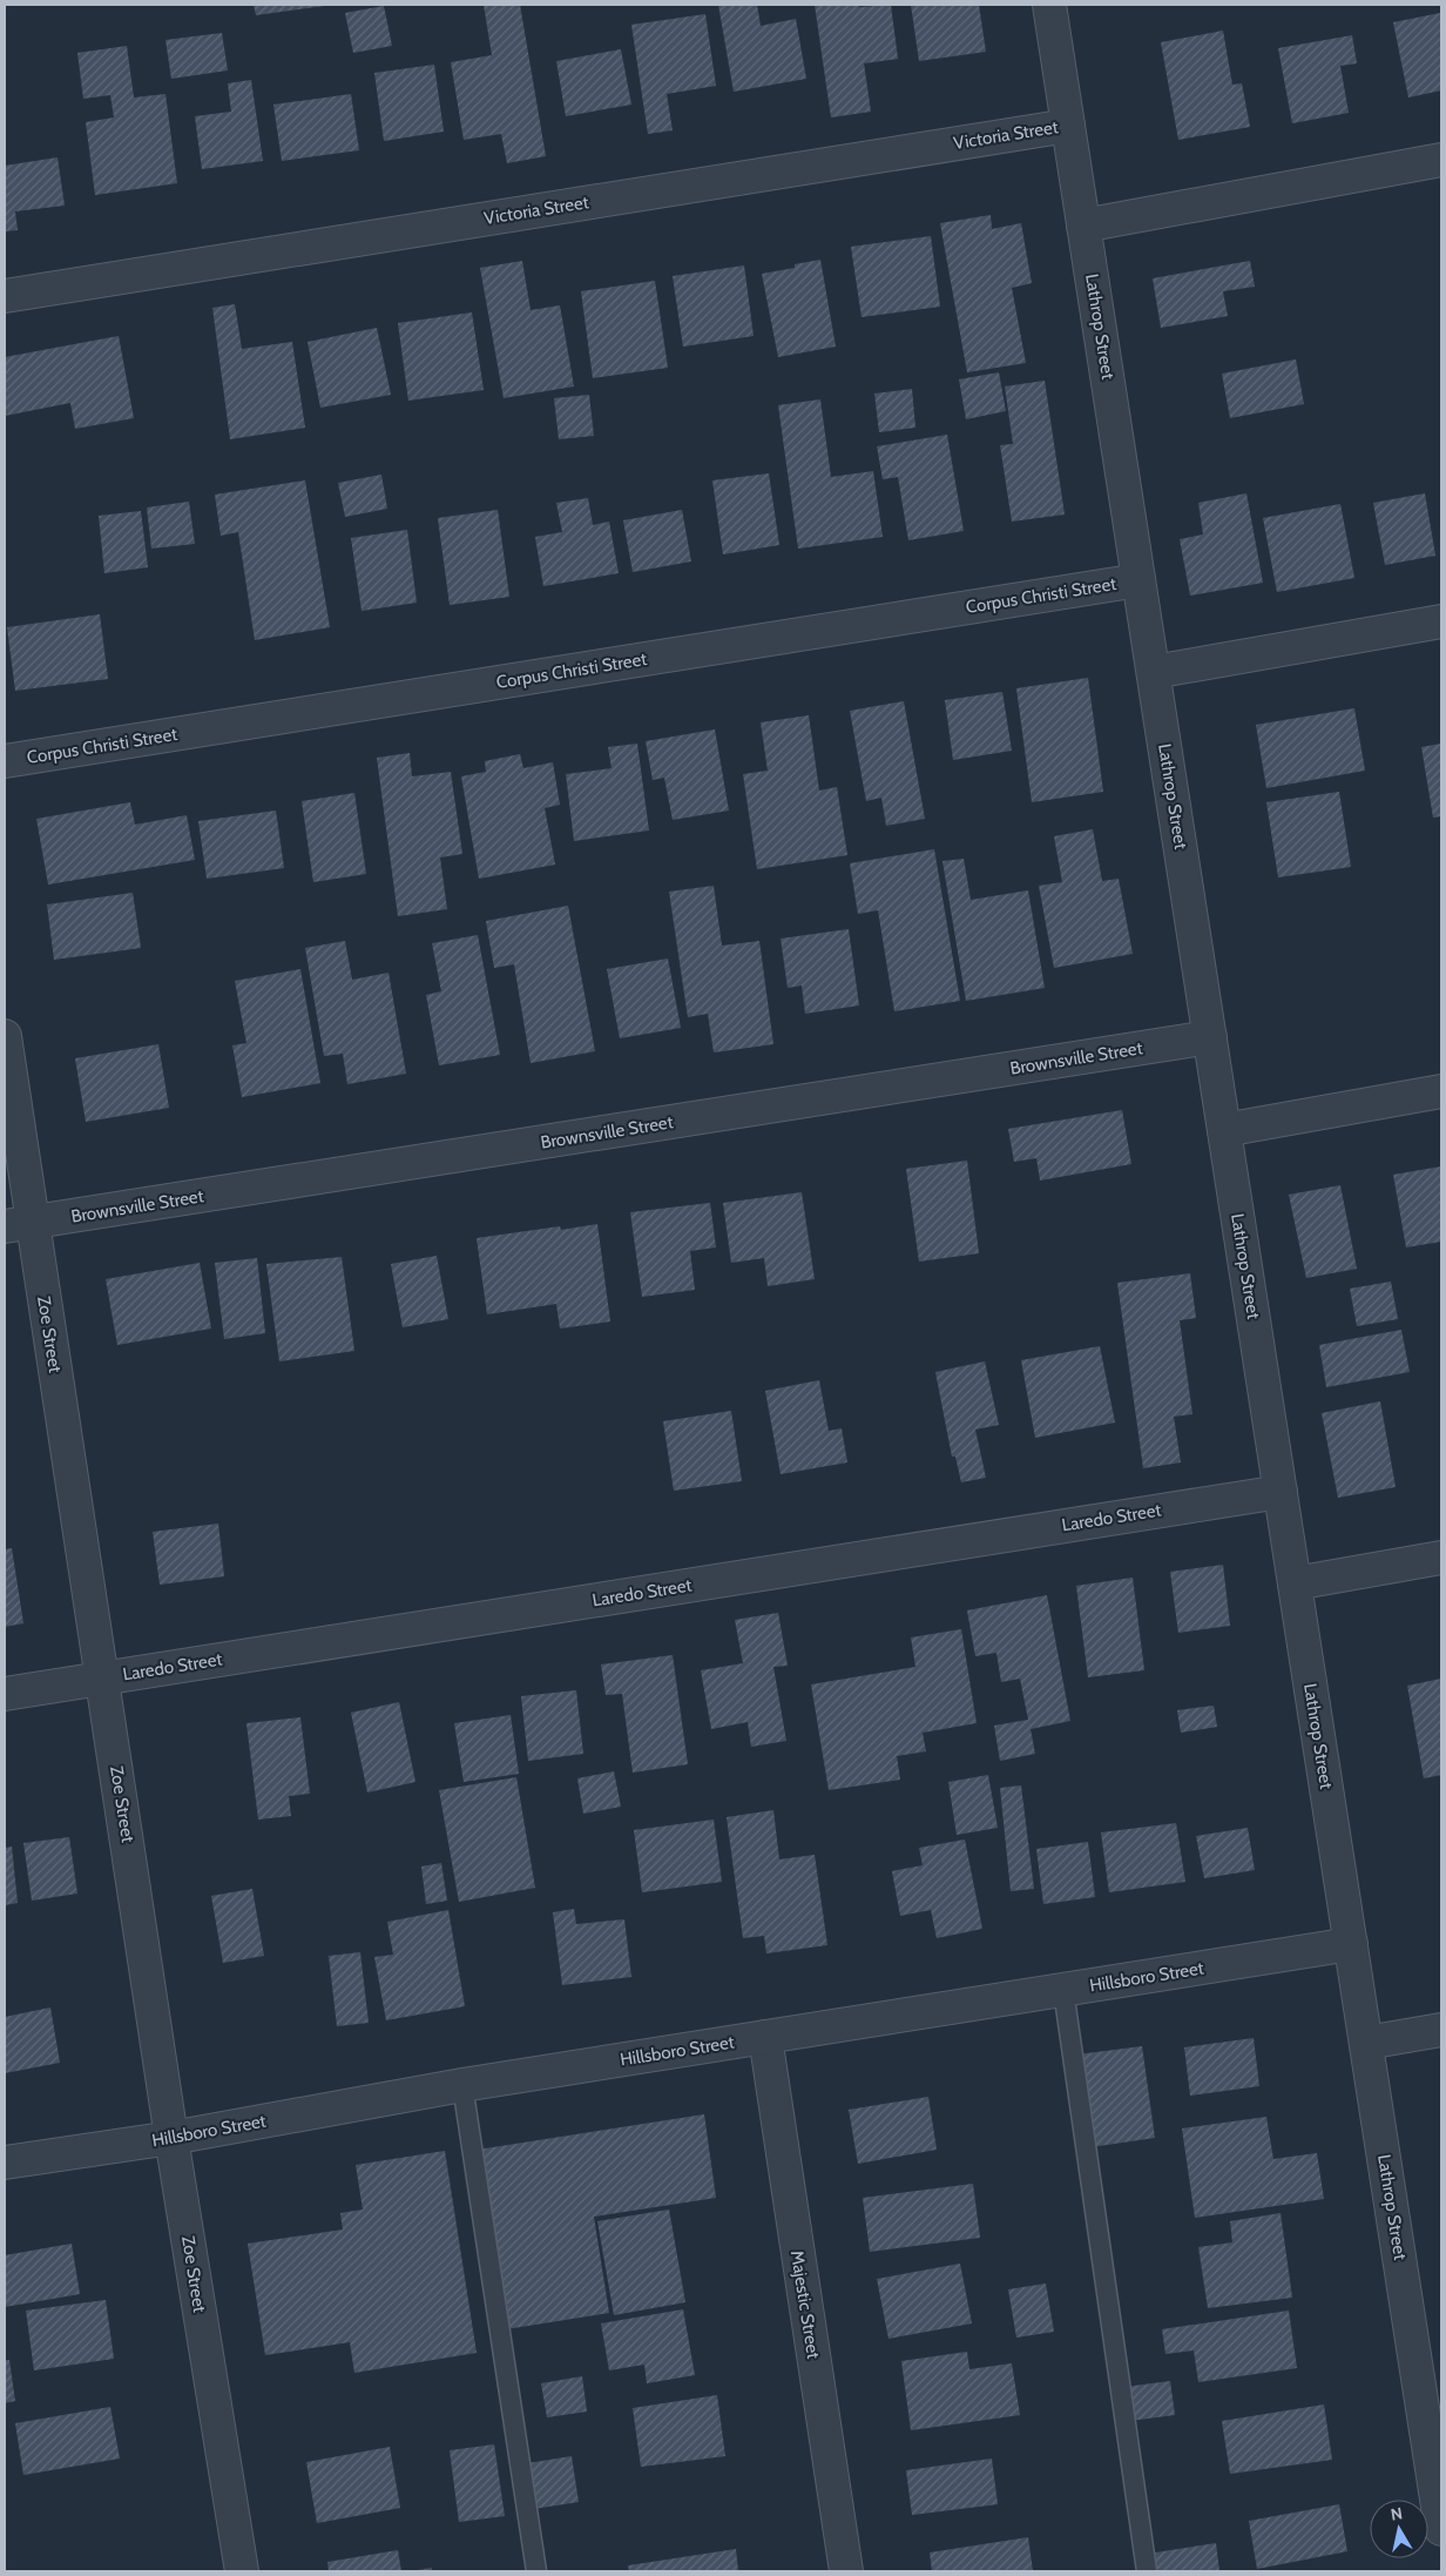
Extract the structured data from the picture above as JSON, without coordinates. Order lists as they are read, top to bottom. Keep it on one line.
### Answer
{"streets":{"street":["Victoria Street","Lathrop Street","Corpus Christi Street","Brownsville Street","Zoe Street","Laredo Street","Hillsboro Street","Majestic Street"]},"crossings":[["Victoria Street","Lathrop Street"],["Lathrop Street","Corpus Christi Street"],["Lathrop Street","Brownsville Street"],["Lathrop Street","Laredo Street"],["Lathrop Street","Hillsboro Street"],["Brownsville Street","Zoe Street"],["Zoe Street","Laredo Street"],["Zoe Street","Hillsboro Street"],["Hillsboro Street","Majestic Street"]],"north":"top"}
